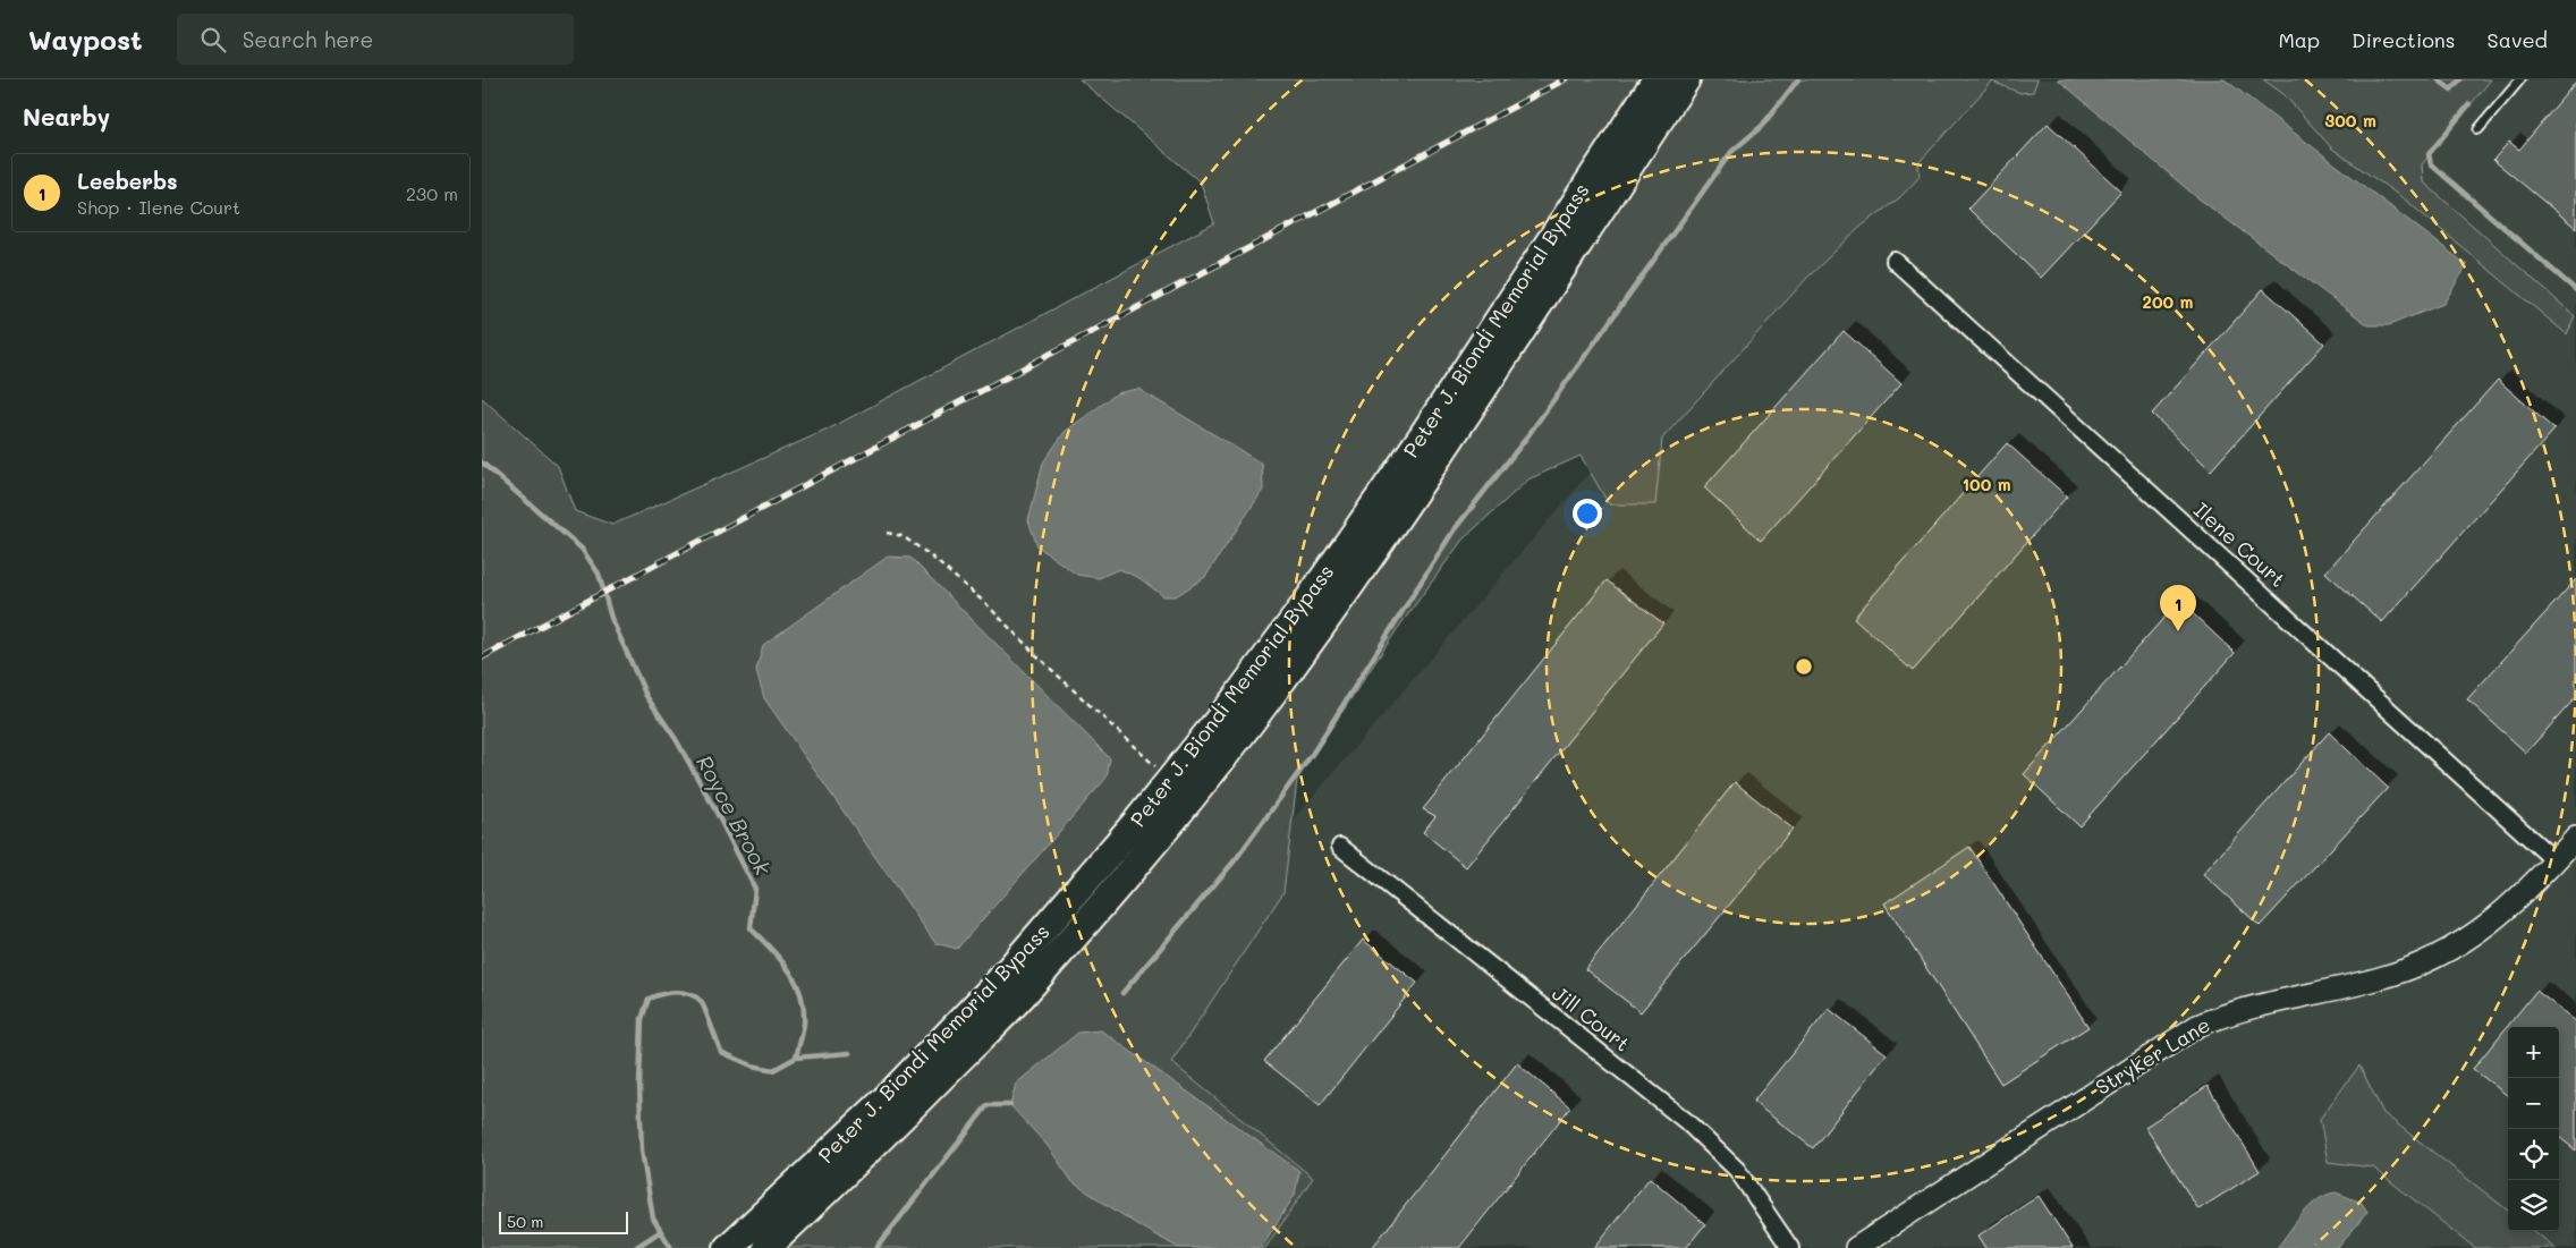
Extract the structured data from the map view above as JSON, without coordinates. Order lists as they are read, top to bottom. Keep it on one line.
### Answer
{"streets":{"highway":["Peter J. Biondi Memorial Bypass"],"street":["Ilene Court","Jill Court","Stryker Lane"]},"crossings":[["Ilene Court","Stryker Lane"]],"water":["Royce Brook"],"scale_bar":"50 m","page":{"header":"Waypost","search":"Search here","nav":["Map","Directions","Saved"],"heading":"Nearby","list":[{"mark":"1","name":"Leeberbs","note":"Shop · Ilene Court","value":"230 m"}],"pins":"1","map_buttons":["+","−"],"scale":"50 m"},"rings":["300 m","200 m","100 m"]}
